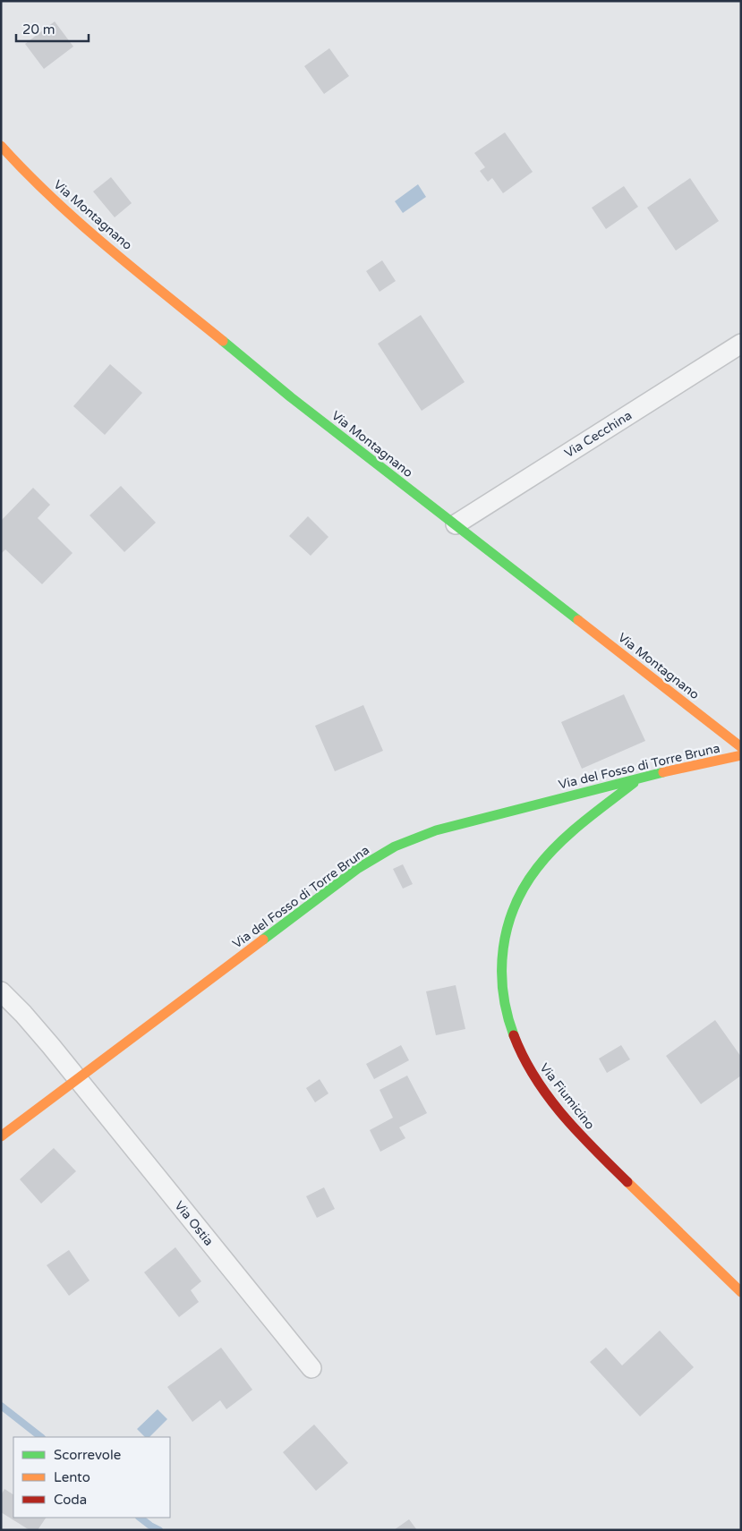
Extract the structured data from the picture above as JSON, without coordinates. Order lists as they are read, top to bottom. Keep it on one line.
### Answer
{"streets":{"street":["Via Montagnano","Via Cecchina","Via del Fosso di Torre Bruna","Via Fiumicino","Via Ostia"]},"crossings":[["Via Montagnano","Via Cecchina"],["Via del Fosso di Torre Bruna","Via Fiumicino"],["Via del Fosso di Torre Bruna","Via Ostia"]],"legend":["Scorrevole","Lento","Coda"],"scale_bar":"20 m"}
